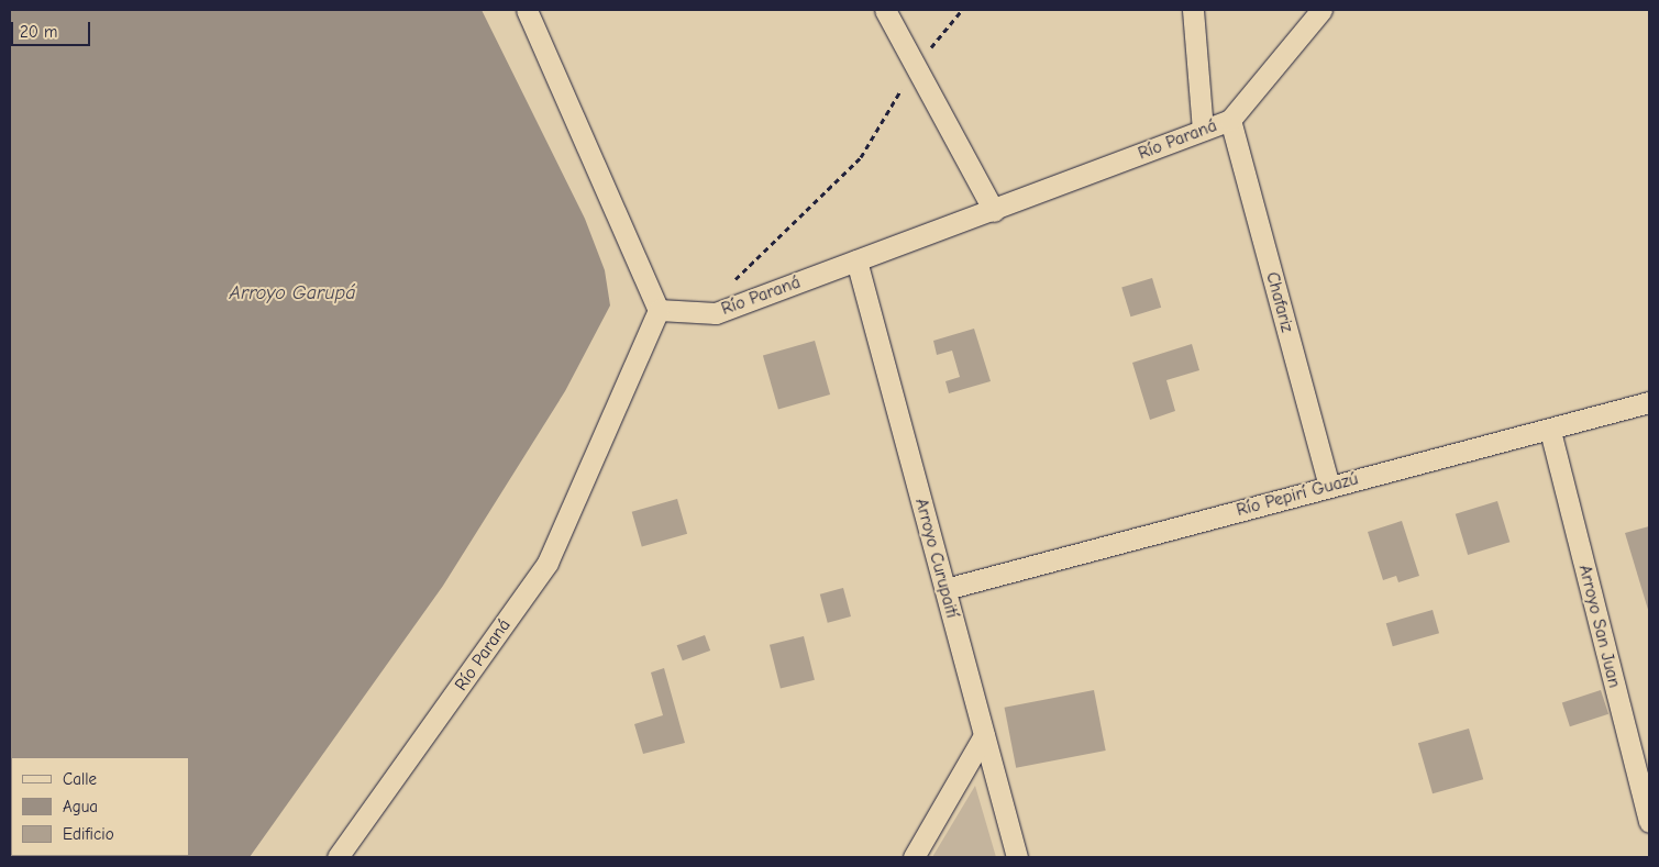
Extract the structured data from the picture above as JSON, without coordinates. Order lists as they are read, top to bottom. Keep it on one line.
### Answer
{"streets":{"street":["Río Paraná","Chafariz","Río Pepirí Guazú","Arroyo Curupaití","Arroyo San Juan"]},"crossings":[["Río Paraná","Chafariz"],["Río Paraná","Arroyo Curupaití"],["Chafariz","Río Pepirí Guazú"],["Río Pepirí Guazú","Arroyo Curupaití"],["Río Pepirí Guazú","Arroyo San Juan"]],"water":["Arroyo Garupá"],"legend":["Calle","Agua","Edificio"],"scale_bar":"20 m"}
